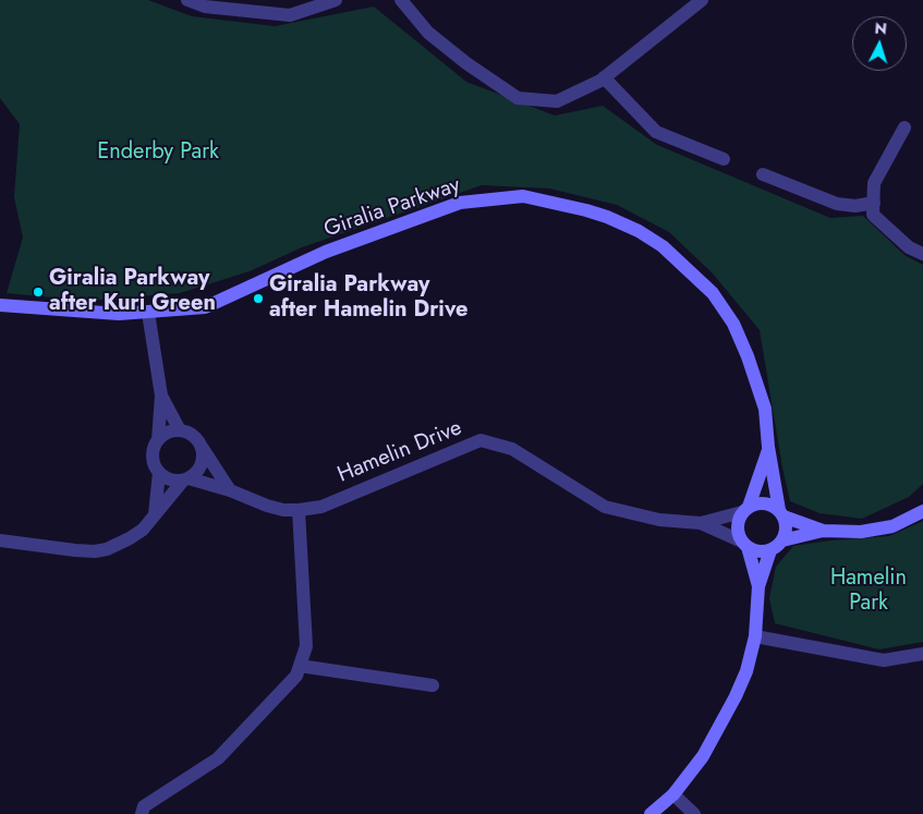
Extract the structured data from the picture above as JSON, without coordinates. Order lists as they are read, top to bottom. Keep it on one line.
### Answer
{"streets":{"street":["Giralia Parkway","Hamelin Drive"]},"crossings":[["Giralia Parkway","Hamelin Drive"]],"parks":["Enderby Park","Hamelin Park"],"places":["Giralia Parkway after Kuri Green","Giralia Parkway after Hamelin Drive"],"north":"top"}
